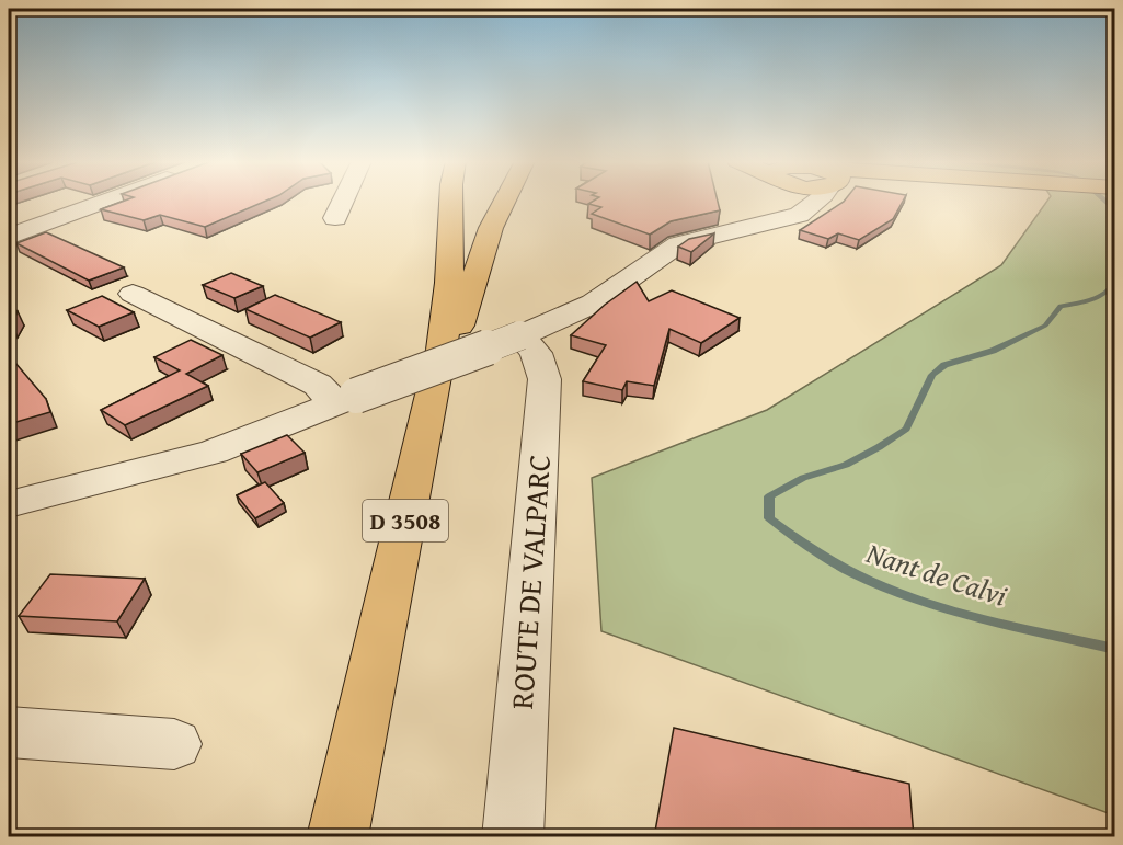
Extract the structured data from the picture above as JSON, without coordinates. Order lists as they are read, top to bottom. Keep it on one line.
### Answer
{"streets":{"main road":["D 3508"],"street":["ROUTE DE VALPARC"]},"water":["Nant de Calvi"]}
